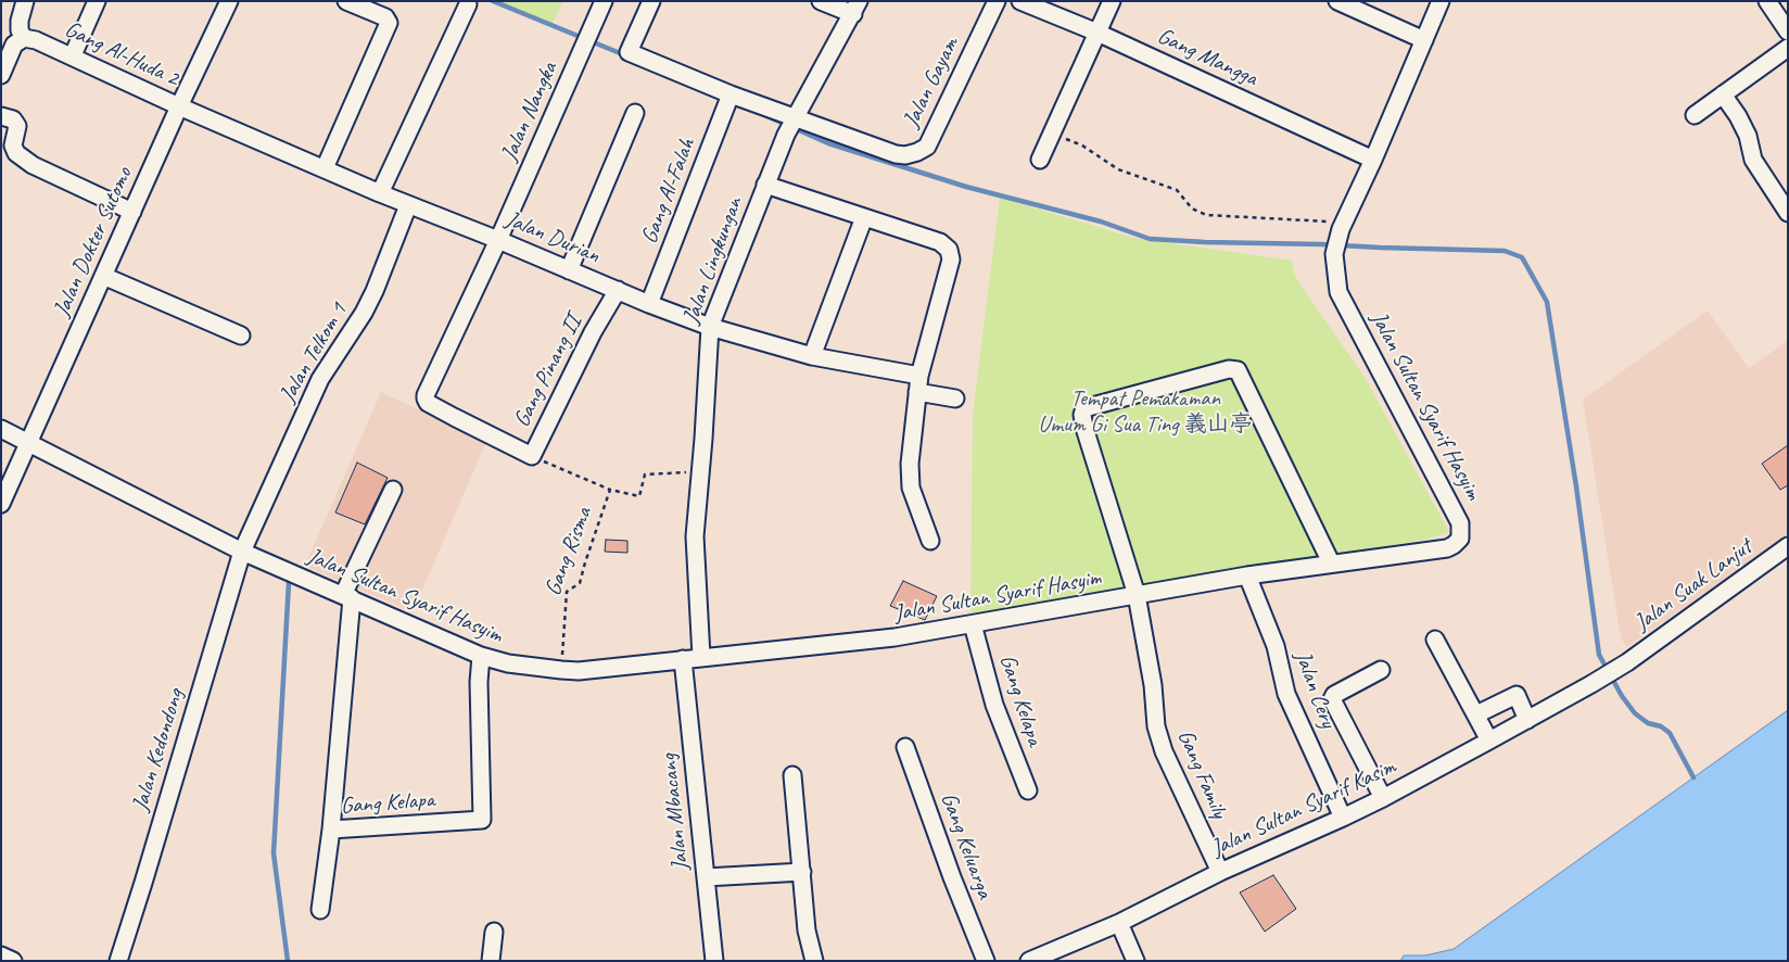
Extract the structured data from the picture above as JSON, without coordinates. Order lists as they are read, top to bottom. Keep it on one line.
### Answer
{"streets":{"street":["Gang Al-Huda 2","Gang Mangga","Jalan Gayam","Jalan Nangka","Gang Al-Falah","Jalan Durian","Jalan Dokter Sutomo","Jalan Lingkungan","Jalan Telkom 1","Gang Pinang II","Jalan Sultan Syarif Hasyim","Jalan Suak Lanjut","Jalan Cery","Gang Kelapa","Jalan Kedondong","Gang Family","Jalan Sultan Syarif Kasim","Jalan Mbacang","Gang Keluarga"],"path":["Gang Risma"]},"crossings":[["Gang Al-Huda 2","Jalan Durian"],["Gang Al-Huda 2","Jalan Dokter Sutomo"],["Gang Mangga","Jalan Sultan Syarif Hasyim"],["Jalan Gayam","Jalan Lingkungan"],["Jalan Nangka","Jalan Durian"],["Jalan Nangka","Gang Pinang II"],["Gang Al-Falah","Jalan Durian"],["Jalan Durian","Jalan Dokter Sutomo"],["Jalan Durian","Jalan Lingkungan"],["Jalan Durian","Jalan Telkom 1"],["Jalan Durian","Gang Pinang II"],["Jalan Dokter Sutomo","Jalan Sultan Syarif Hasyim"],["Jalan Lingkungan","Jalan Sultan Syarif Hasyim"],["Jalan Lingkungan","Gang Risma"],["Jalan Telkom 1","Jalan Sultan Syarif Hasyim"],["Jalan Telkom 1","Jalan Kedondong"],["Jalan Sultan Syarif Hasyim","Gang Risma"],["Jalan Sultan Syarif Hasyim","Jalan Cery"],["Jalan Sultan Syarif Hasyim","Gang Kelapa"],["Jalan Sultan Syarif Hasyim","Jalan Kedondong"],["Jalan Sultan Syarif Hasyim","Gang Family"],["Jalan Sultan Syarif Hasyim","Jalan Mbacang"],["Jalan Suak Lanjut","Jalan Sultan Syarif Kasim"],["Jalan Cery","Jalan Sultan Syarif Kasim"],["Gang Family","Jalan Sultan Syarif Kasim"]],"parks":["Tempat Pemakaman Umum Gi Sua Ting 義山亭"]}
